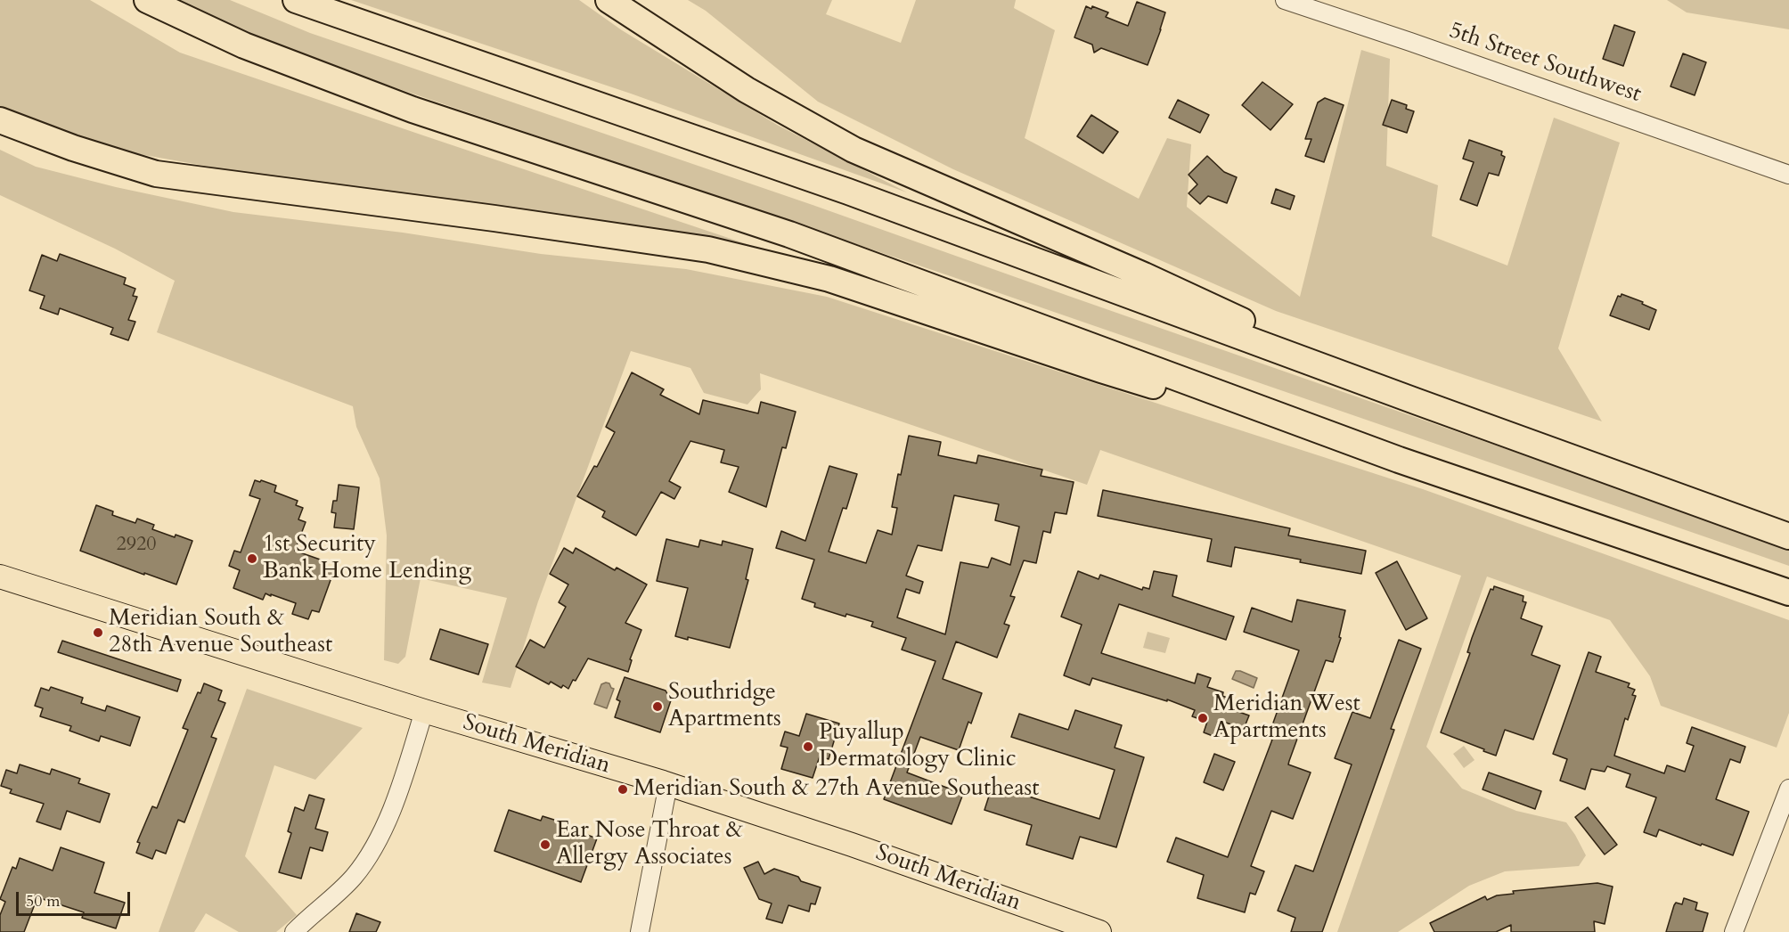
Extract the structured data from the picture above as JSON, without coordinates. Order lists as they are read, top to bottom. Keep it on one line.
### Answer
{"streets":{"main road":["South Meridian"],"street":["5th Street Southwest"]},"places":["1st Security Bank Home Lending","Meridian South & 28th Avenue Southeast","Southridge Apartments","Meridian West Apartments","Puyallup Dermatology Clinic","Meridian South & 27th Avenue Southeast","Ear Nose Throat & Allergy Associates"],"house_numbers":["2920"],"scale_bar":"50 m"}
